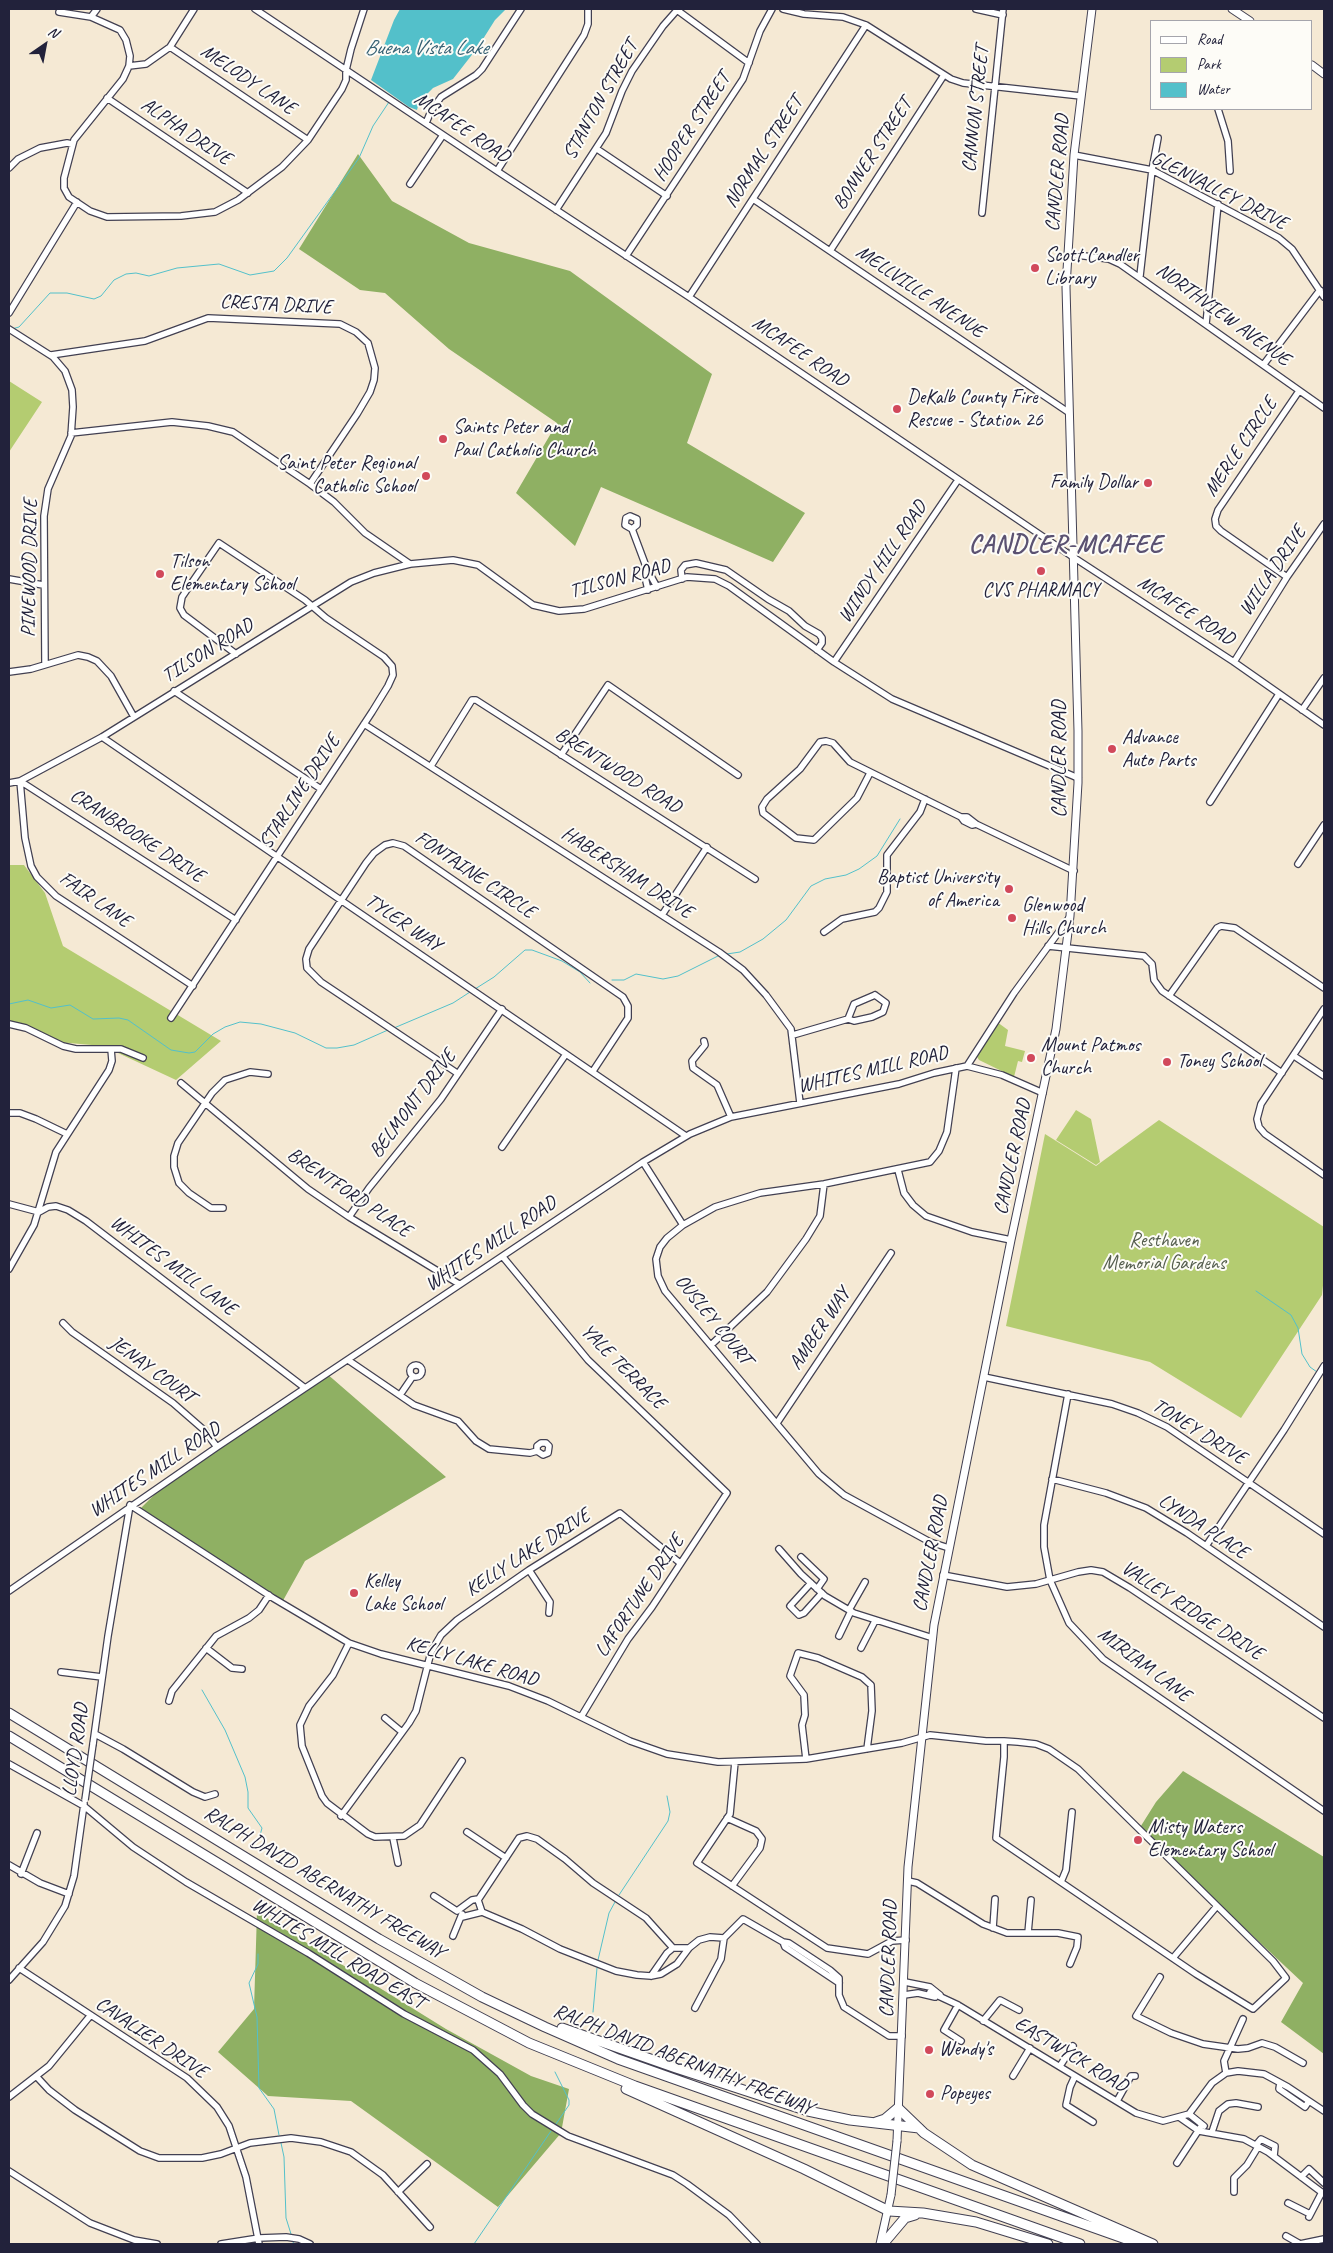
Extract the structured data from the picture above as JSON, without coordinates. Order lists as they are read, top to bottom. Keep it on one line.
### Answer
{"streets":{"highway":["RALPH DAVID ABERNATHY FREEWAY"],"main road":["CANDLER ROAD"],"street":["MELODY LANE","STANTON STREET","CANNON STREET","HOOPER STREET","MCAFEE ROAD","ALPHA DRIVE","NORMAL STREET","BONNER STREET","GLENVALLEY DRIVE","MELLVILLE AVENUE","CRESTA DRIVE","NORTHVIEW AVENUE","MERLE CIRCLE","WINDY HILL ROAD","PINEWOOD DRIVE","WILLA DRIVE","TILSON ROAD","BRENTWOOD ROAD","STARLINE DRIVE","CRANBROOKE DRIVE","HABERSHAM DRIVE","FONTAINE CIRCLE","FAIR LANE","TYLER WAY","WHITES MILL ROAD","BELMONT DRIVE","BRENTFORD PLACE","WHITES MILL LANE","OUSLEY COURT","AMBER WAY","YALE TERRACE","JENAY COURT","TONEY DRIVE","LYNDA PLACE","KELLY LAKE DRIVE","LAFORTUNE DRIVE","VALLEY RIDGE DRIVE","KELLY LAKE ROAD","MIRIAM LANE","LLOYD ROAD","WHITES MILL ROAD EAST","CAVALIER DRIVE","EASTWYCK ROAD"]},"crossings":[["STANTON STREET","MCAFEE ROAD"],["HOOPER STREET","MCAFEE ROAD"],["MCAFEE ROAD","NORMAL STREET"],["MCAFEE ROAD","CANDLER ROAD"],["MCAFEE ROAD","WINDY HILL ROAD"],["MCAFEE ROAD","WILLA DRIVE"],["NORMAL STREET","MELLVILLE AVENUE"],["BONNER STREET","MELLVILLE AVENUE"],["CANDLER ROAD","GLENVALLEY DRIVE"],["CANDLER ROAD","MELLVILLE AVENUE"],["CANDLER ROAD","NORTHVIEW AVENUE"],["CANDLER ROAD","TILSON ROAD"],["CANDLER ROAD","WHITES MILL ROAD"],["CANDLER ROAD","OUSLEY COURT"],["CANDLER ROAD","TONEY DRIVE"],["CANDLER ROAD","VALLEY RIDGE DRIVE"],["CANDLER ROAD","KELLY LAKE ROAD"],["CANDLER ROAD","EASTWYCK ROAD"],["CRESTA DRIVE","PINEWOOD DRIVE"],["NORTHVIEW AVENUE","MERLE CIRCLE"],["MERLE CIRCLE","WILLA DRIVE"],["WINDY HILL ROAD","TILSON ROAD"],["TILSON ROAD","STARLINE DRIVE"],["TILSON ROAD","CRANBROOKE DRIVE"],["TILSON ROAD","FAIR LANE"],["TILSON ROAD","TYLER WAY"],["BRENTWOOD ROAD","HABERSHAM DRIVE"],["STARLINE DRIVE","CRANBROOKE DRIVE"],["STARLINE DRIVE","HABERSHAM DRIVE"],["STARLINE DRIVE","FAIR LANE"],["STARLINE DRIVE","TYLER WAY"],["CRANBROOKE DRIVE","FAIR LANE"],["HABERSHAM DRIVE","WHITES MILL ROAD"],["FONTAINE CIRCLE","TYLER WAY"],["FONTAINE CIRCLE","BELMONT DRIVE"],["TYLER WAY","WHITES MILL ROAD"],["TYLER WAY","BELMONT DRIVE"],["WHITES MILL ROAD","BRENTFORD PLACE"],["WHITES MILL ROAD","WHITES MILL LANE"],["WHITES MILL ROAD","OUSLEY COURT"],["WHITES MILL ROAD","YALE TERRACE"],["WHITES MILL ROAD","JENAY COURT"],["WHITES MILL ROAD","KELLY LAKE ROAD"],["WHITES MILL ROAD","LLOYD ROAD"],["BELMONT DRIVE","BRENTFORD PLACE"],["OUSLEY COURT","AMBER WAY"],["YALE TERRACE","LAFORTUNE DRIVE"],["TONEY DRIVE","MIRIAM LANE"],["LYNDA PLACE","MIRIAM LANE"],["KELLY LAKE DRIVE","LAFORTUNE DRIVE"],["KELLY LAKE DRIVE","KELLY LAKE ROAD"],["LAFORTUNE DRIVE","KELLY LAKE ROAD"],["VALLEY RIDGE DRIVE","MIRIAM LANE"],["KELLY LAKE ROAD","LLOYD ROAD"],["LLOYD ROAD","WHITES MILL ROAD EAST"],["LLOYD ROAD","CAVALIER DRIVE"]],"districts":["CANDLER-MCAFEE"],"water":["Buena Vista Lake"],"parks":["Resthaven Memorial Gardens"],"places":["Scott Candler Library","DeKalb County Fire Rescue - Station 26","Saints Peter and Paul Catholic Church","Saint Peter Regional Catholic School","Family Dollar","CVS PHARMACY","Tilson Elementary School","Advance Auto Parts","Baptist University of America","Glenwood Hills Church","Mount Patmos Church","Toney School","Kelley Lake School","Misty Waters Elementary School","Wendy's","Popeyes"],"legend":["Road","Park","Water"],"north":"top right"}
